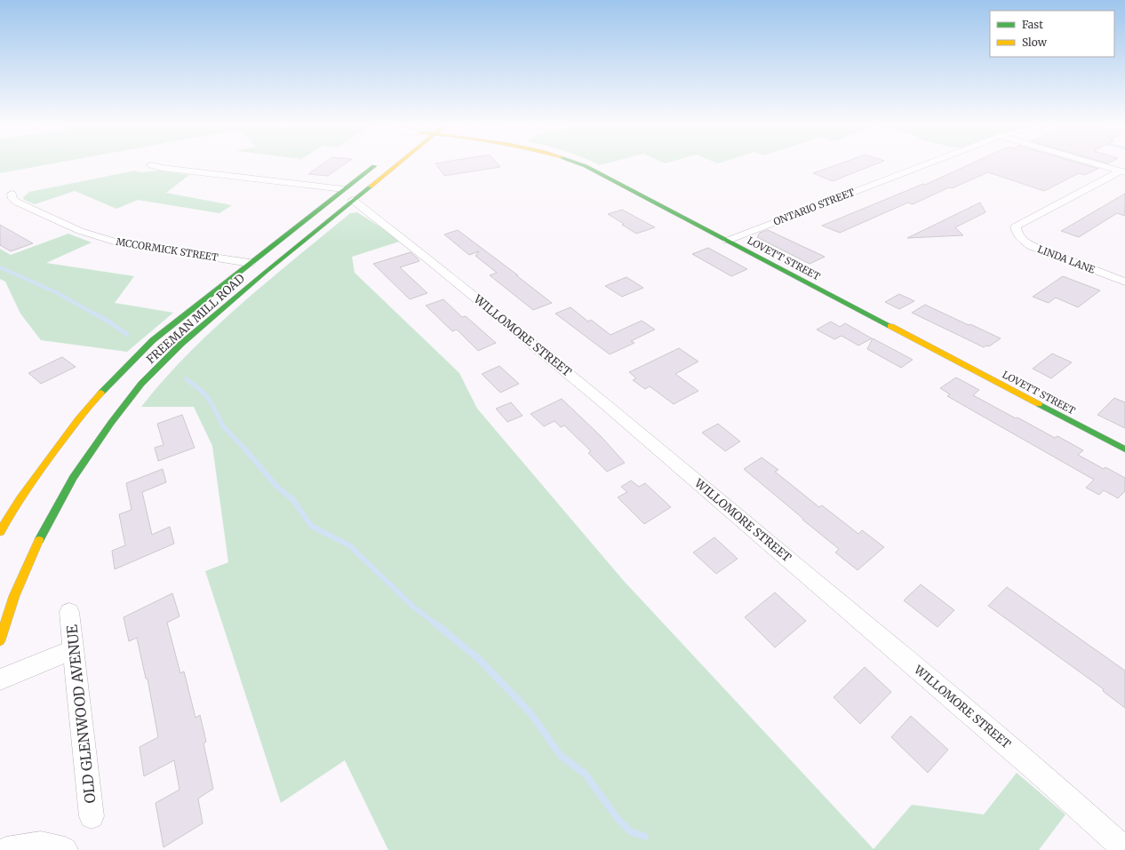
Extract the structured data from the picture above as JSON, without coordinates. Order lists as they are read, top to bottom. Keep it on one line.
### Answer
{"streets":{"main road":["LOVETT STREET","FREEMAN MILL ROAD"],"street":["ONTARIO STREET","MCCORMICK STREET","LINDA LANE","WILLOMORE STREET","OLD GLENWOOD AVENUE"]},"crossings":[["ONTARIO STREET","LOVETT STREET"],["MCCORMICK STREET","FREEMAN MILL ROAD"],["FREEMAN MILL ROAD","WILLOMORE STREET"]],"legend":["Fast","Slow"]}
